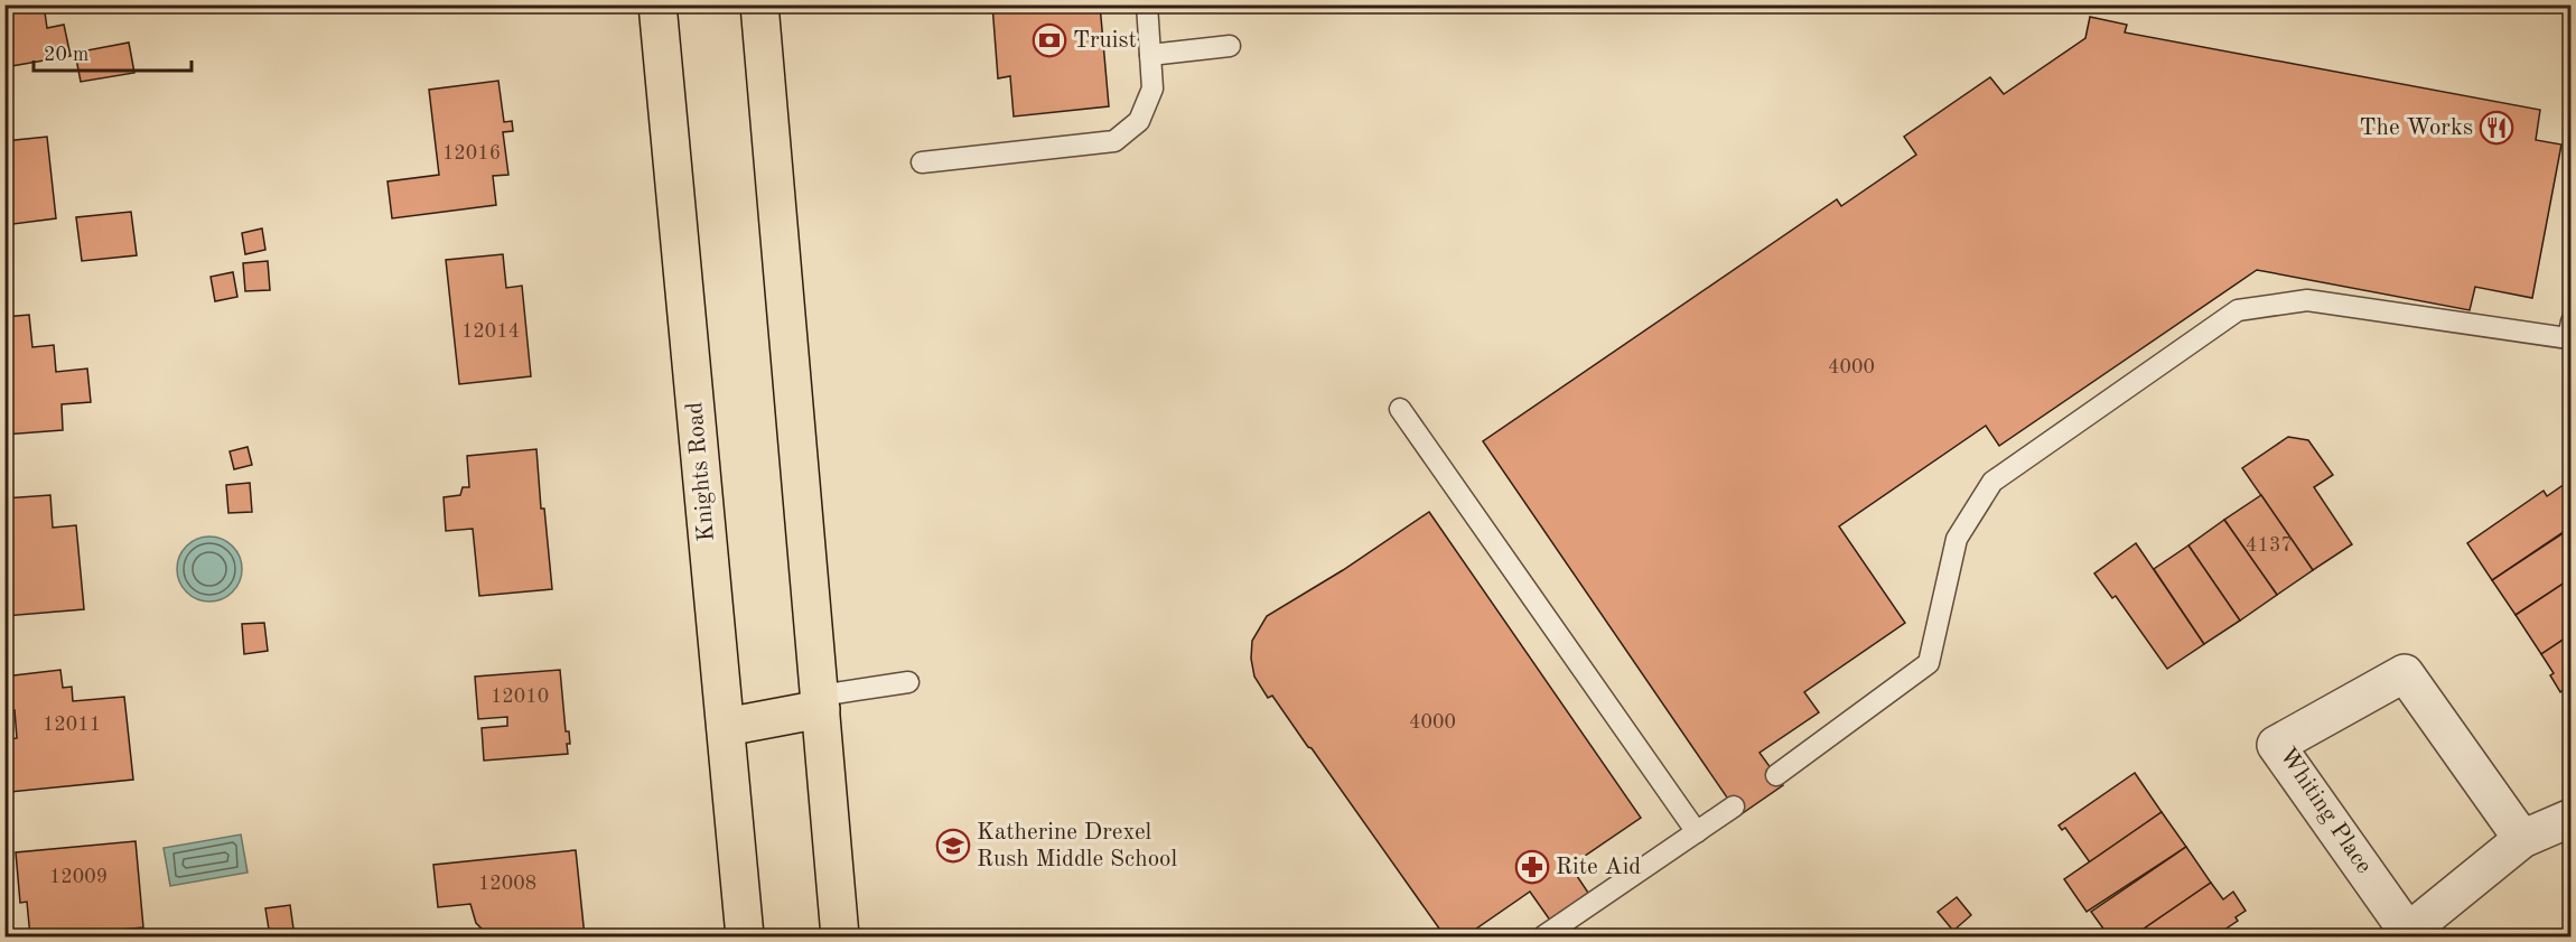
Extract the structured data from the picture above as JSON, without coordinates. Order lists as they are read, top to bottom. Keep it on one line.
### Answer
{"streets":{"main road":["Knights Road"],"street":["Whiting Place"]},"places":{"bank":["Truist"],"restaurant":["The Works"],"school or university":["Katherine Drexel Rush Middle School"],"pharmacy":["Rite Aid"]},"house_numbers":["12016","12014","4000","4137","12010","4000","12011","12009","12008"],"scale_bar":"20 m"}
